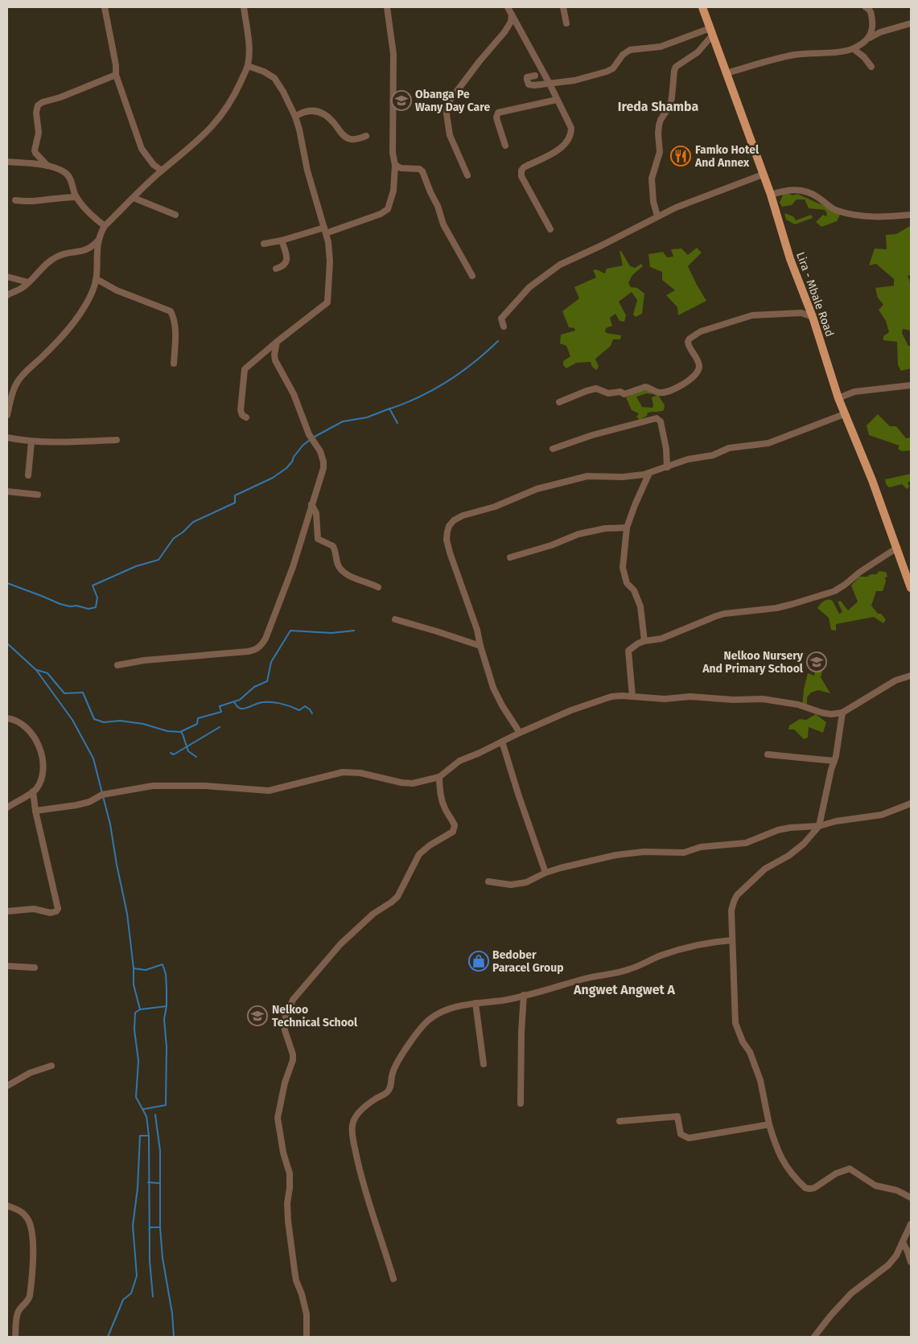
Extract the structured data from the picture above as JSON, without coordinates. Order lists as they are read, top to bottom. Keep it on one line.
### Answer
{"streets":{"main road":["Lira - Mbale Road"]},"districts":["Ireda Shamba","Angwet Angwet A"],"places":{"school or university":["Obanga Pe Wany Day Care","Nelkoo Nursery And Primary School","Nelkoo Technical School"],"restaurant":["Famko Hotel And Annex"],"shop":["Bedober Paracel Group"]}}
